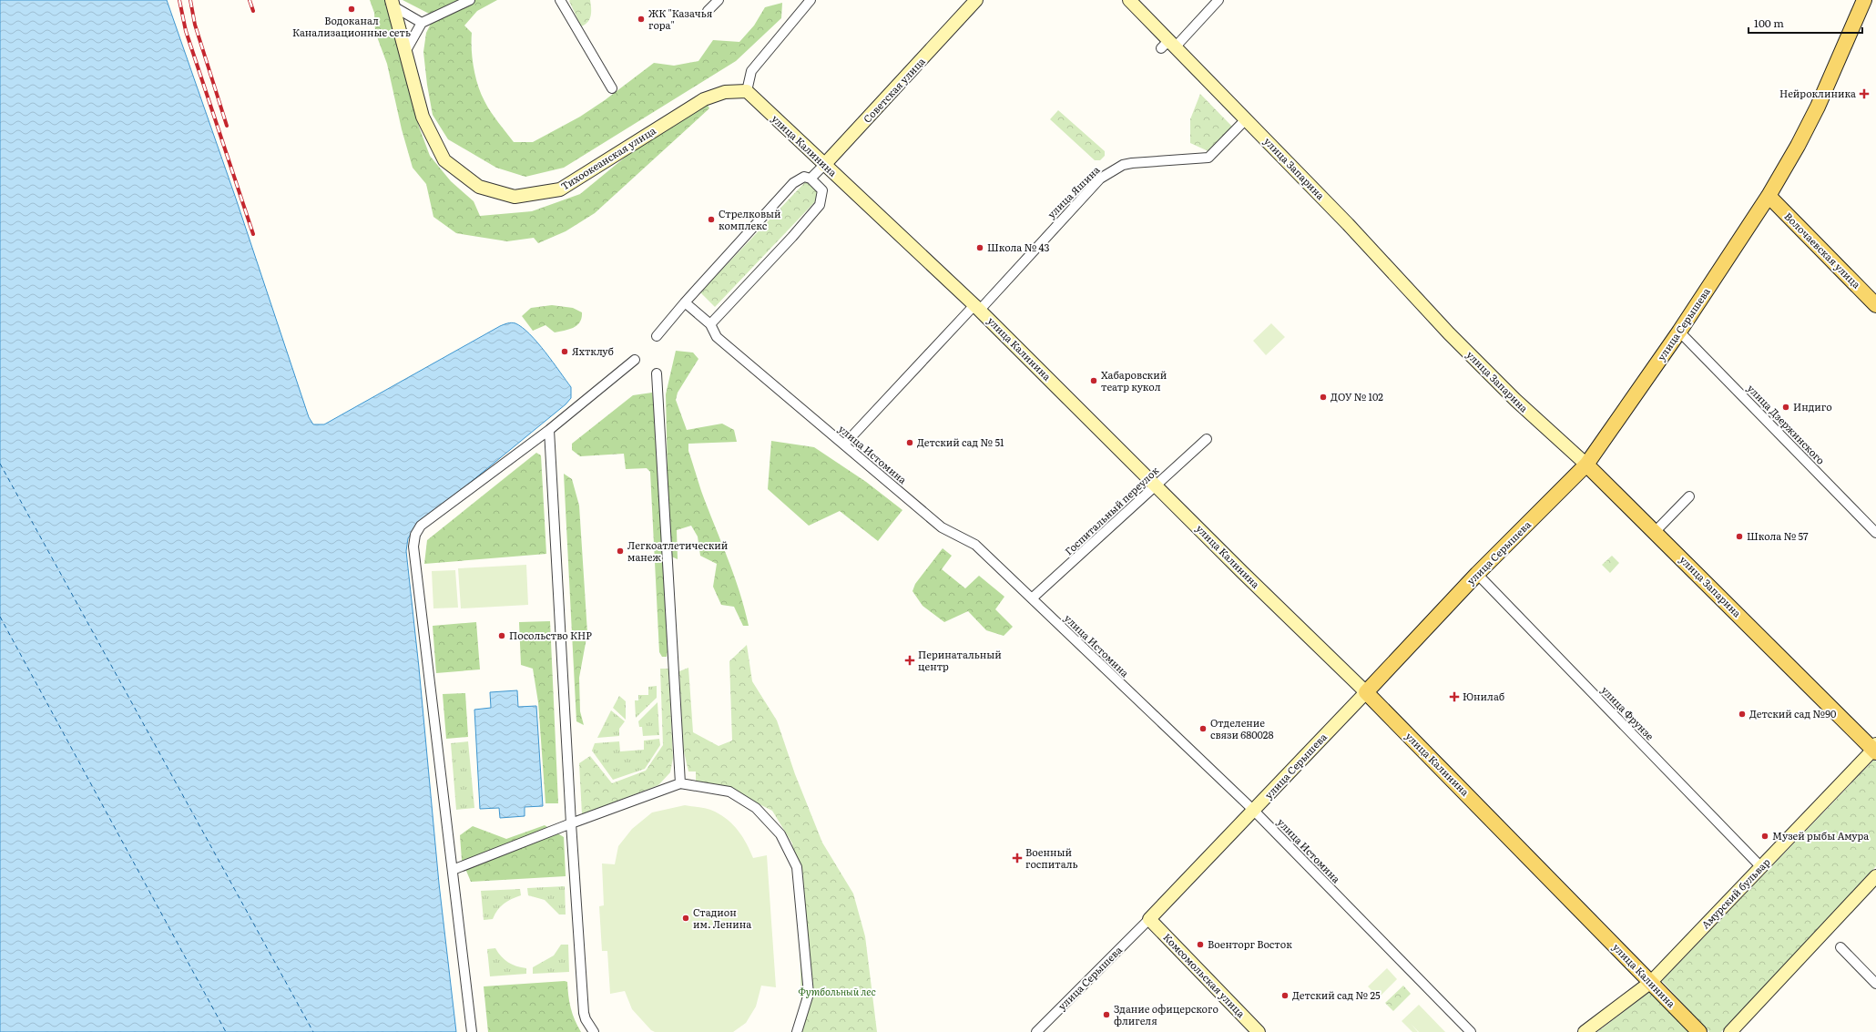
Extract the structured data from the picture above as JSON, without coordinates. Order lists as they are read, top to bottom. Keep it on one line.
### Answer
{"streets":{"main road":["улица Калинина","улица Запарина","Волочаевская улица","улица Серышева"],"street":["Советская улица","Тихоокеанская улица","улица Яшина","улица Дзержинского","улица Истомина","Госпитальный переулок","улица Фрунзе","Амурский бульвар","Комсомольская улица"]},"crossings":[["Советская улица","улица Калинина"],["Советская улица","улица Истомина"],["улица Калинина","Тихоокеанская улица"],["улица Калинина","улица Яшина"],["улица Калинина","улица Серышева"],["улица Калинина","Госпитальный переулок"],["улица Калинина","Амурский бульвар"],["улица Запарина","улица Яшина"],["улица Запарина","улица Серышева"],["улица Запарина","Амурский бульвар"],["улица Яшина","улица Истомина"],["Волочаевская улица","улица Серышева"],["улица Серышева","улица Дзержинского"],["улица Серышева","улица Истомина"],["улица Серышева","улица Фрунзе"],["улица Серышева","Комсомольская улица"],["улица Истомина","Госпитальный переулок"],["улица Фрунзе","Амурский бульвар"]],"parks":["Футбольный лес"],"places":{"other":["Водоканал Канализационные сеть","ЖК \"Казачья гора\"","Стрелковый комплекс","Школа № 43","Яхтклуб","Хабаровский театр кукол","ДОУ № 102","Индиго","Детский сад № 51","Школа № 57","Легкоатлетический манеж","Посольство КНР","Детский сад №90","Отделение связи 680028","Музей рыбы Амура","Стадион им. Ленина","Военторг Восток","Детский сад № 25","Здание офицерского флигеля"],"health":["Нейроклиника","Перинатальный центр","Юнилаб","Военный госпиталь"]},"scale_bar":"100 m"}
